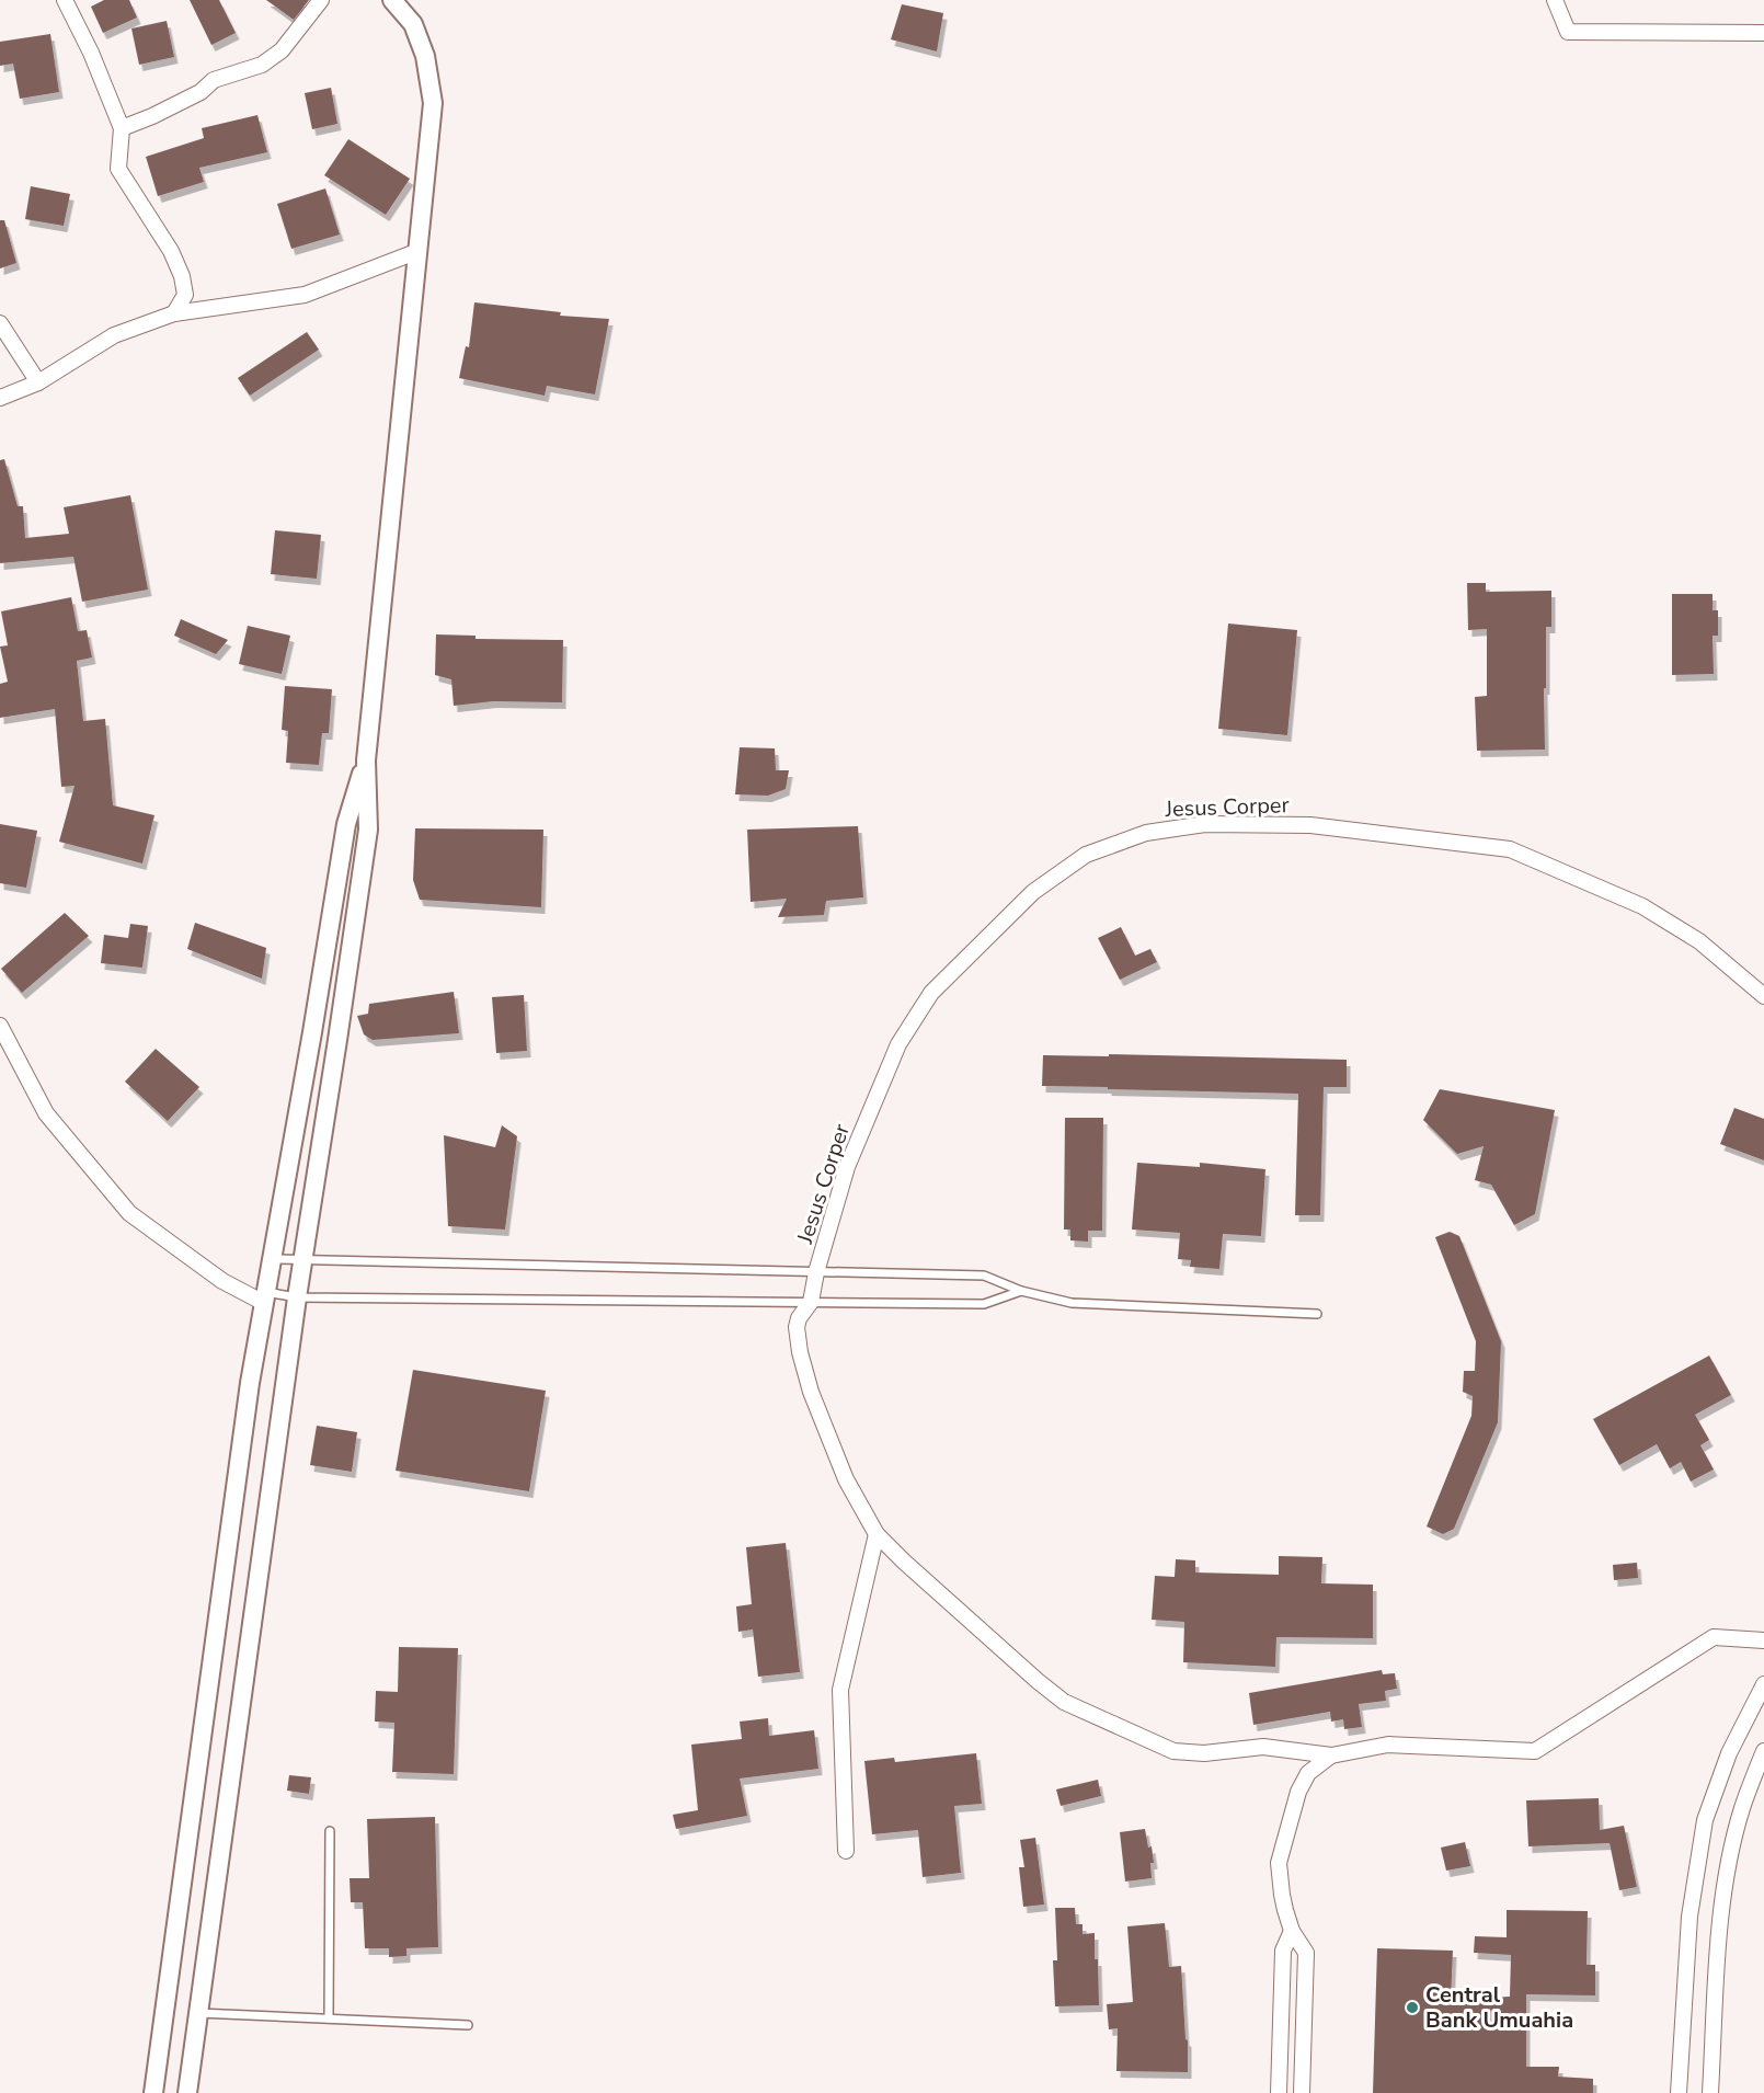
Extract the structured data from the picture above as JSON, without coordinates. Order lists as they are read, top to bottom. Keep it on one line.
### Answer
{"streets":{"street":["Jesus Corper"]},"places":["Central Bank Umuahia"]}
